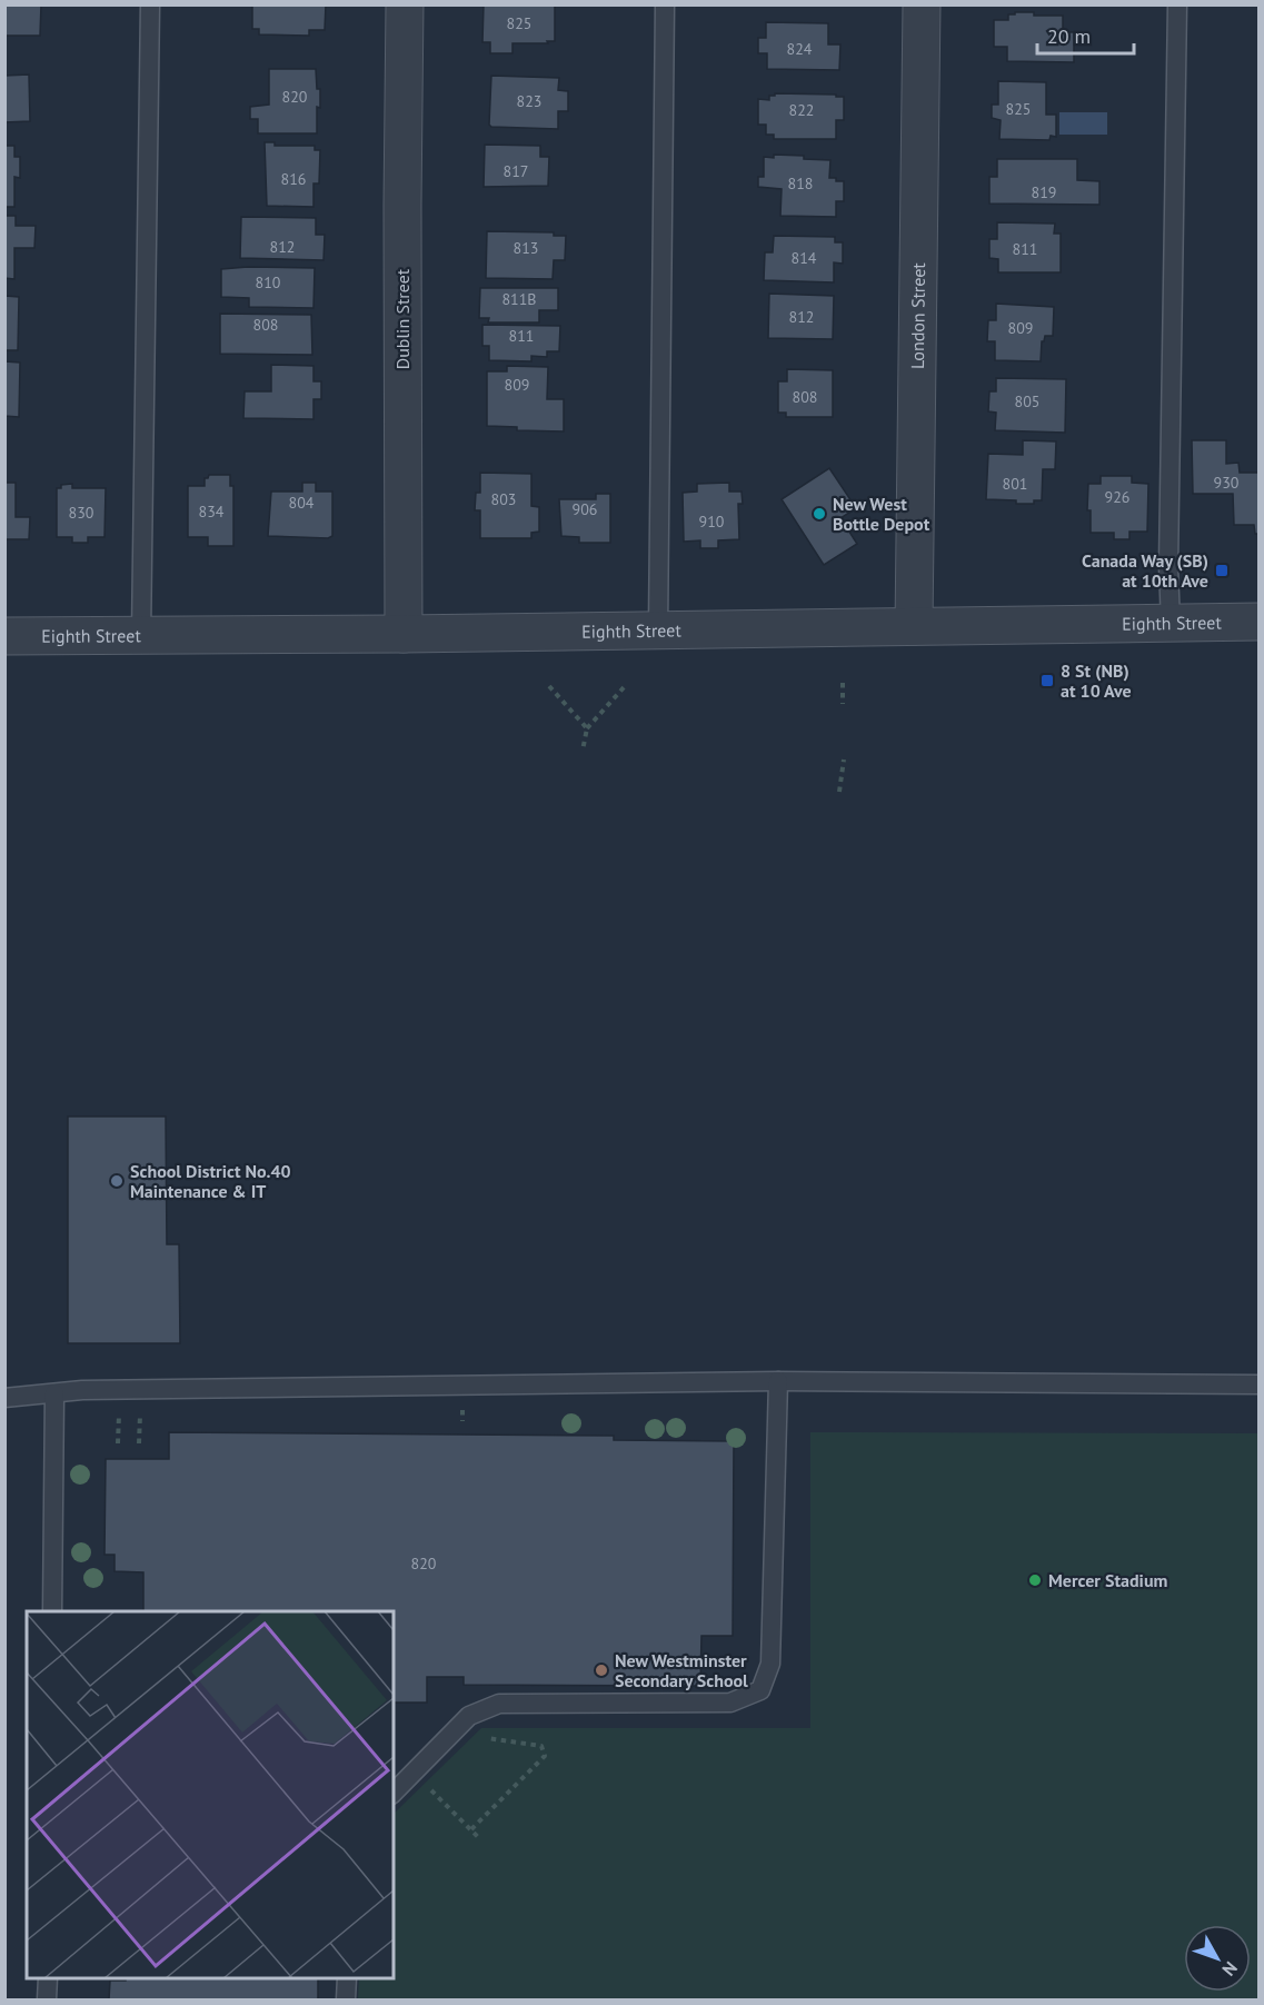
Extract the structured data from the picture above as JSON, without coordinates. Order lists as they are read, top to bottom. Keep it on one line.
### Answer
{"streets":{"street":["London Street","Dublin Street","Eighth Street"]},"crossings":[["London Street","Eighth Street"],["Dublin Street","Eighth Street"]],"places":{"other":["New West Bottle Depot","School District No.40 Maintenance & IT","Mercer Stadium","New Westminster Secondary School"],"transit":["Canada Way (SB) at 10th Ave","8 St (NB) at 10 Ave"]},"house_numbers":["825","824","820","823","825","822","817","816","818","819","812","813","811","814","810","811B","812","808","809","811","809","808","805","930","801","926","803","804","906","834","830","910","820"],"scale_bar":"20 m","north":"bottom right"}
